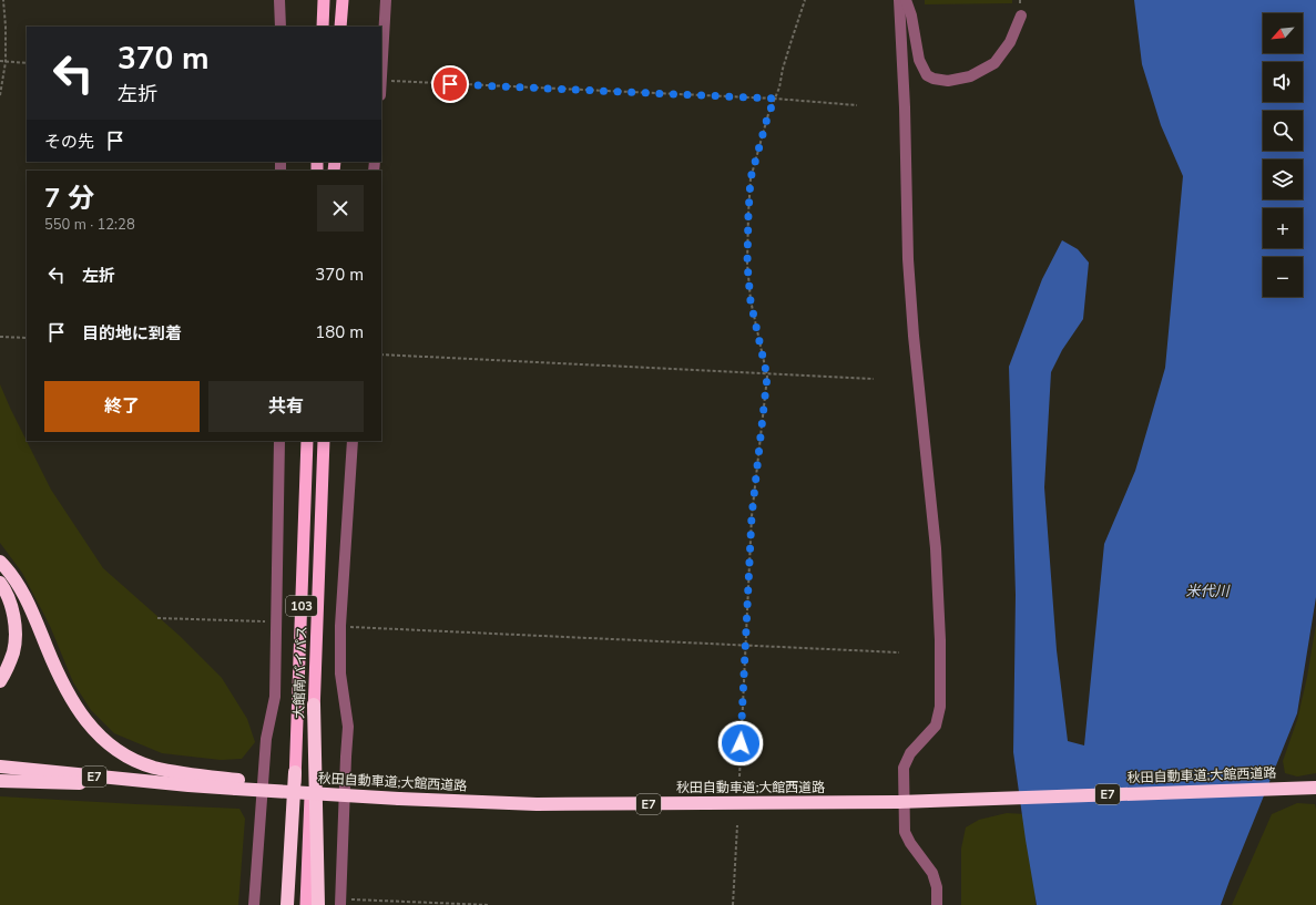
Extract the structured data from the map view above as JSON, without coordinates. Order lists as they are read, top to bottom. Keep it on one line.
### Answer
{"streets":{"highway":["103","大館南バイパス","秋田自動車道;大館西道路","E7"]},"water":["米代川"],"north":"bottom left","page":{"map_buttons":["+","−"],"turn":["370 m","左折"],"then":"その先","heading":["7 分","550 m · 12:28"],"list":[{"name":"左折","value":"370 m"},{"name":"目的地に到着","value":"180 m"}],"buttons":["終了","共有"]}}
